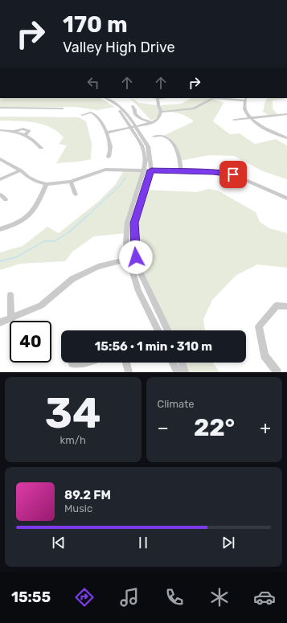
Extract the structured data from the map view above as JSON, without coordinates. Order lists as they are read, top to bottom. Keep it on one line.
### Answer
{"page":{"turn":["170 m","Valley High Drive"],"limit":"40","trip":"15:56 · 1 min · 310 m","tile":[["34","km/h"],"Climate"],"heat":["−","22°","+"],"song":["89.2 FM","Music"],"tabs":"15:55"}}
